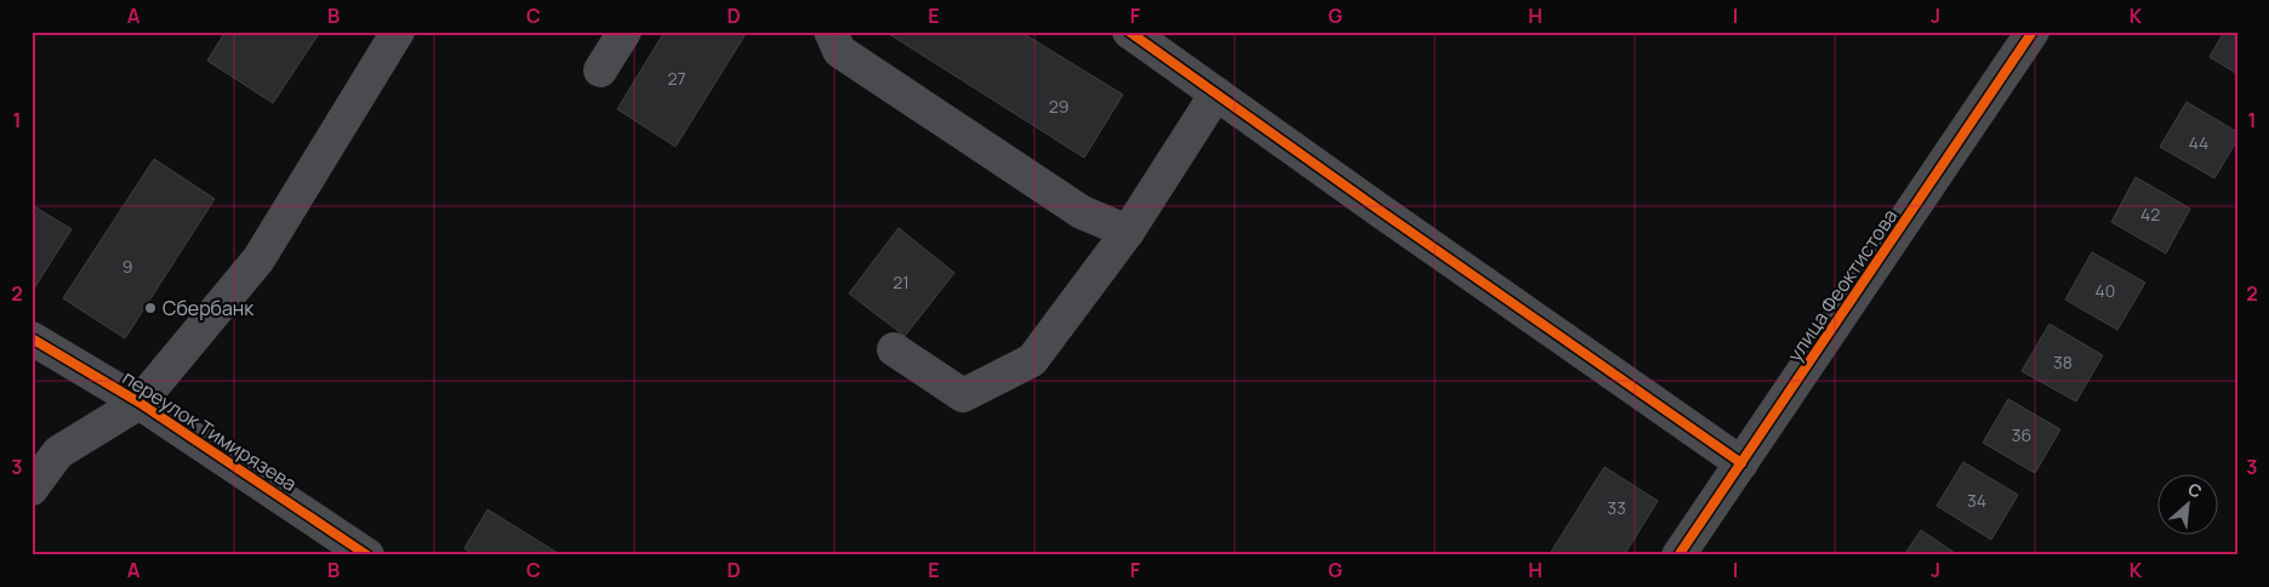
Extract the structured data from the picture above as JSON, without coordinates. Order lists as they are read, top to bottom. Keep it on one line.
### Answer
{"streets":{"street":["улица Феоктистова","переулок Тимирязева"]},"places":["Сбербанк"],"house_numbers":["27","29","44","42","9","21","40","38","36","34","33"],"north":"top right","grid":{"columns":["A","B","C","D","E","F","G","H","I","J","K"],"rows":["1","2","3"]}}
